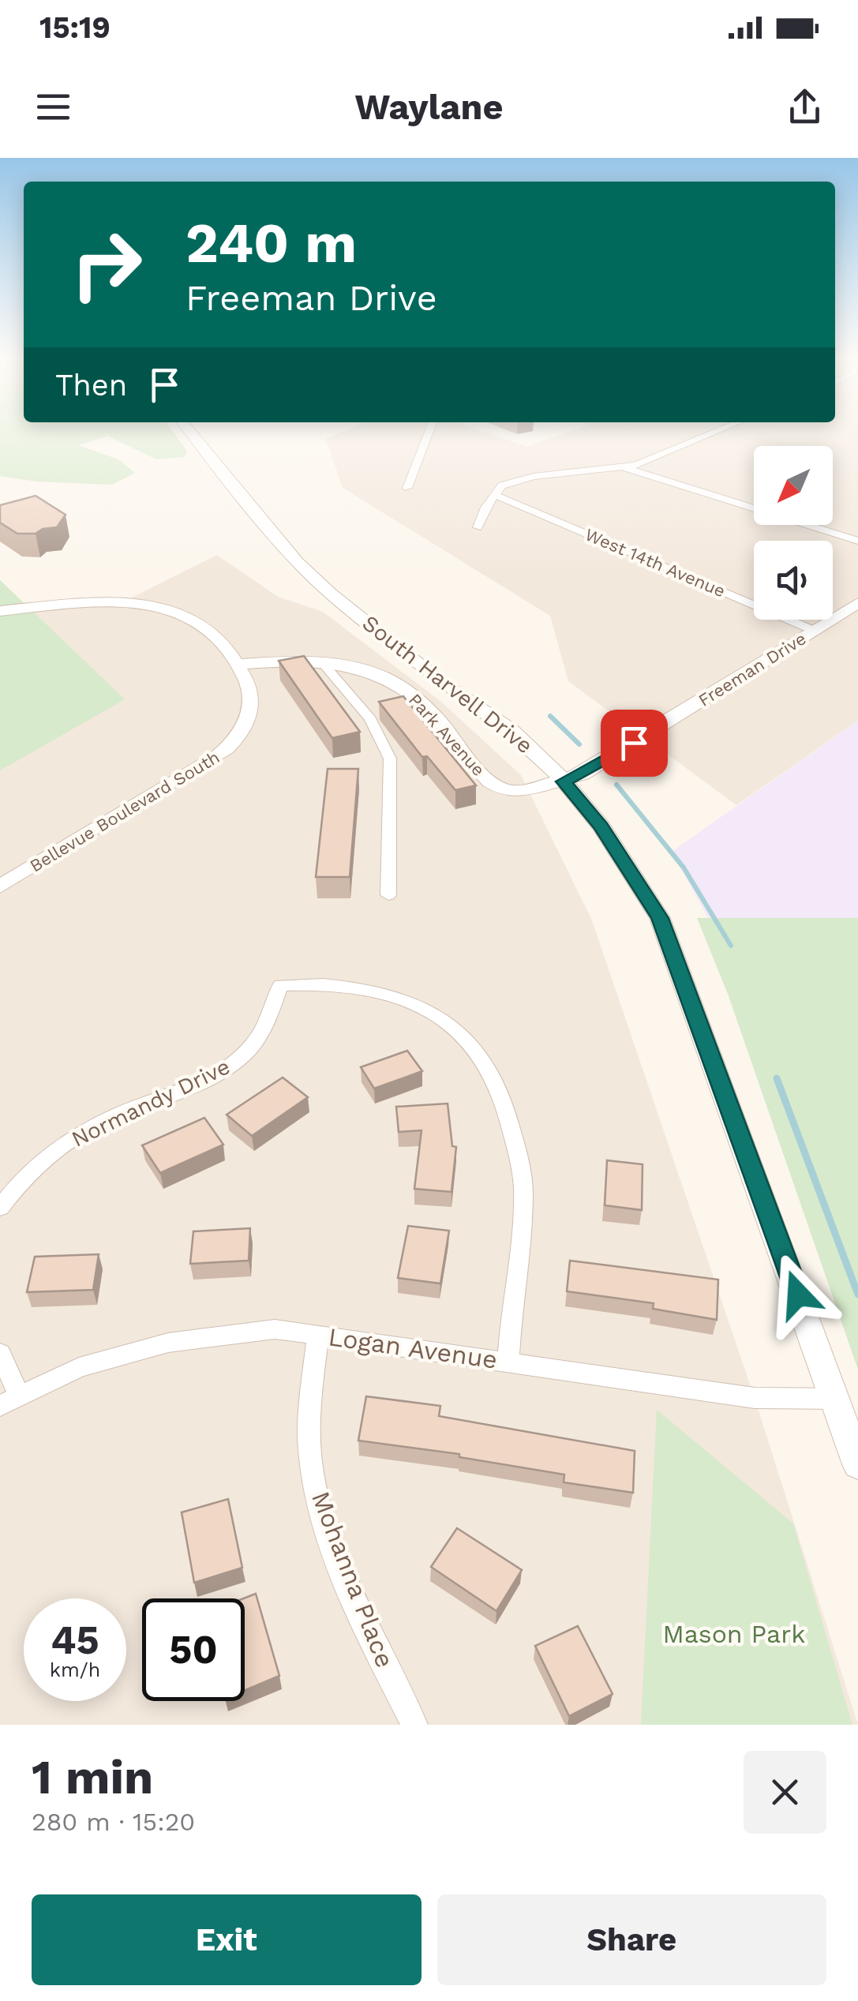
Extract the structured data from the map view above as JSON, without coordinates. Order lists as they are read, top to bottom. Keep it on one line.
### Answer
{"streets":{"street":["West 14th Avenue","Freeman Drive","South Harvell Drive","Park Avenue","Bellevue Boulevard South","Normandy Drive","Logan Avenue","Mohanna Place"]},"crossings":[["West 14th Avenue","Freeman Drive"],["Freeman Drive","South Harvell Drive"],["Freeman Drive","Park Avenue"],["South Harvell Drive","Park Avenue"],["South Harvell Drive","Logan Avenue"],["Park Avenue","Bellevue Boulevard South"],["Normandy Drive","Logan Avenue"],["Logan Avenue","Mohanna Place"]],"parks":["Mason Park"],"north":"bottom left","page":{"status":"15:19","header":"Waylane","turn":["240 m","Freeman Drive"],"then":"Then","speed":"45 km/h","limit":"50","heading":["1 min","280 m · 15:20"],"buttons":["Exit","Share"]}}
